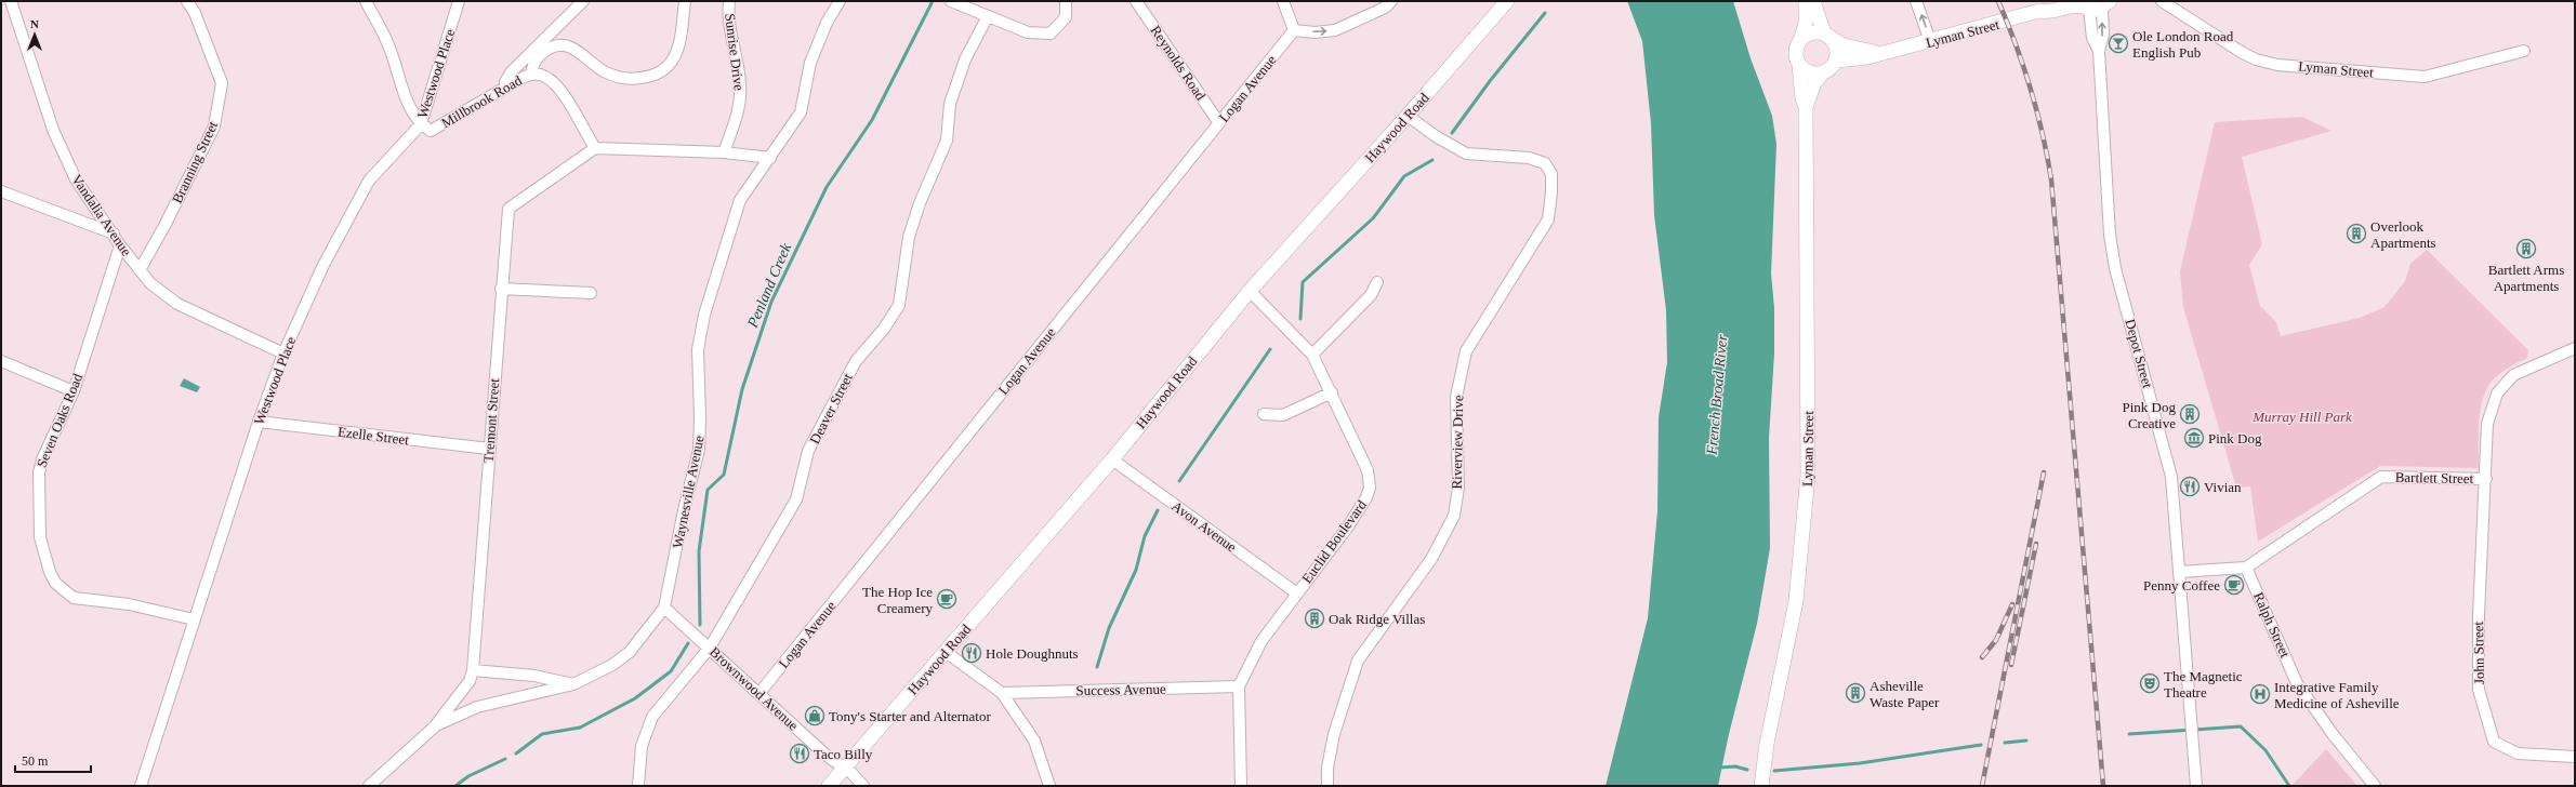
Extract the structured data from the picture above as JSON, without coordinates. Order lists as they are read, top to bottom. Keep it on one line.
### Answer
{"streets":{"main road":["Lyman Street","Haywood Road"],"street":["Sunrise Drive","Reynolds Road","Westwood Place","Logan Avenue","Millbrook Road","Branning Street","Vandalia Avenue","Depot Street","Deaver Street","Seven Oaks Road","Tremont Street","Ezelle Street","Riverview Drive","Bartlett Street","Waynesville Avenue","Avon Avenue","Euclid Boulevard","Ralph Street","John Street","Brownwood Avenue","Success Avenue"]},"crossings":[["Lyman Street","Depot Street"],["Reynolds Road","Logan Avenue"],["Westwood Place","Millbrook Road"],["Westwood Place","Vandalia Avenue"],["Westwood Place","Seven Oaks Road"],["Westwood Place","Ezelle Street"],["Logan Avenue","Brownwood Avenue"],["Millbrook Road","Tremont Street"],["Haywood Road","Riverview Drive"],["Haywood Road","Avon Avenue"],["Haywood Road","Euclid Boulevard"],["Haywood Road","Brownwood Avenue"],["Branning Street","Vandalia Avenue"],["Vandalia Avenue","Seven Oaks Road"],["Deaver Street","Brownwood Avenue"],["Tremont Street","Ezelle Street"],["Tremont Street","Waynesville Avenue"],["Bartlett Street","Ralph Street"],["Bartlett Street","John Street"],["Waynesville Avenue","Brownwood Avenue"],["Avon Avenue","Euclid Boulevard"],["Euclid Boulevard","Success Avenue"]],"water":["Penland Creek","French Broad River"],"parks":["Murray Hill Park"],"places":{"bar":["Ole London Road English Pub"],"building":["Overlook Apartments","Bartlett Arms Apartments","Pink Dog Creative","Oak Ridge Villas","Asheville Waste Paper"],"museum":["Pink Dog"],"restaurant":["Vivian","Hole Doughnuts","Taco Billy"],"cafe":["Penny Coffee","The Hop Ice Creamery"],"theatre":["The Magnetic Theatre"],"hospital":["Integrative Family Medicine of Asheville"],"shop":["Tony's Starter and Alternator"]},"scale_bar":"50 m","north":"top"}
